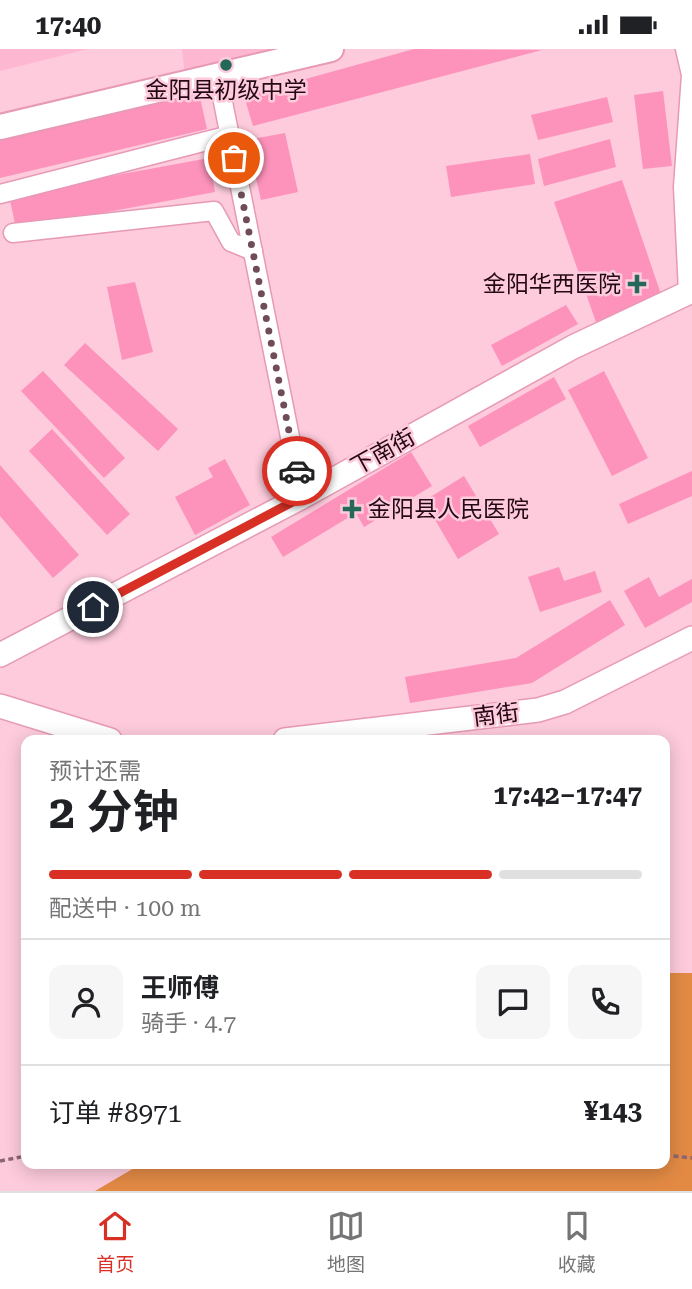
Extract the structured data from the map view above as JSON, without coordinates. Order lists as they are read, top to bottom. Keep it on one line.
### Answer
{"streets":{"street":["下南街","南街"]},"places":{"other":["金阳县初级中学"],"health":["金阳华西医院","金阳县人民医院"]},"page":{"status":"17:40","heading":["2 分钟","预计还需","17:42–17:47"],"panel":["王师傅","骑手 · 4.7","订单 #8971","¥143"],"bar":"配送中 · 100 m","tabs":["首页","地图","收藏"]}}
